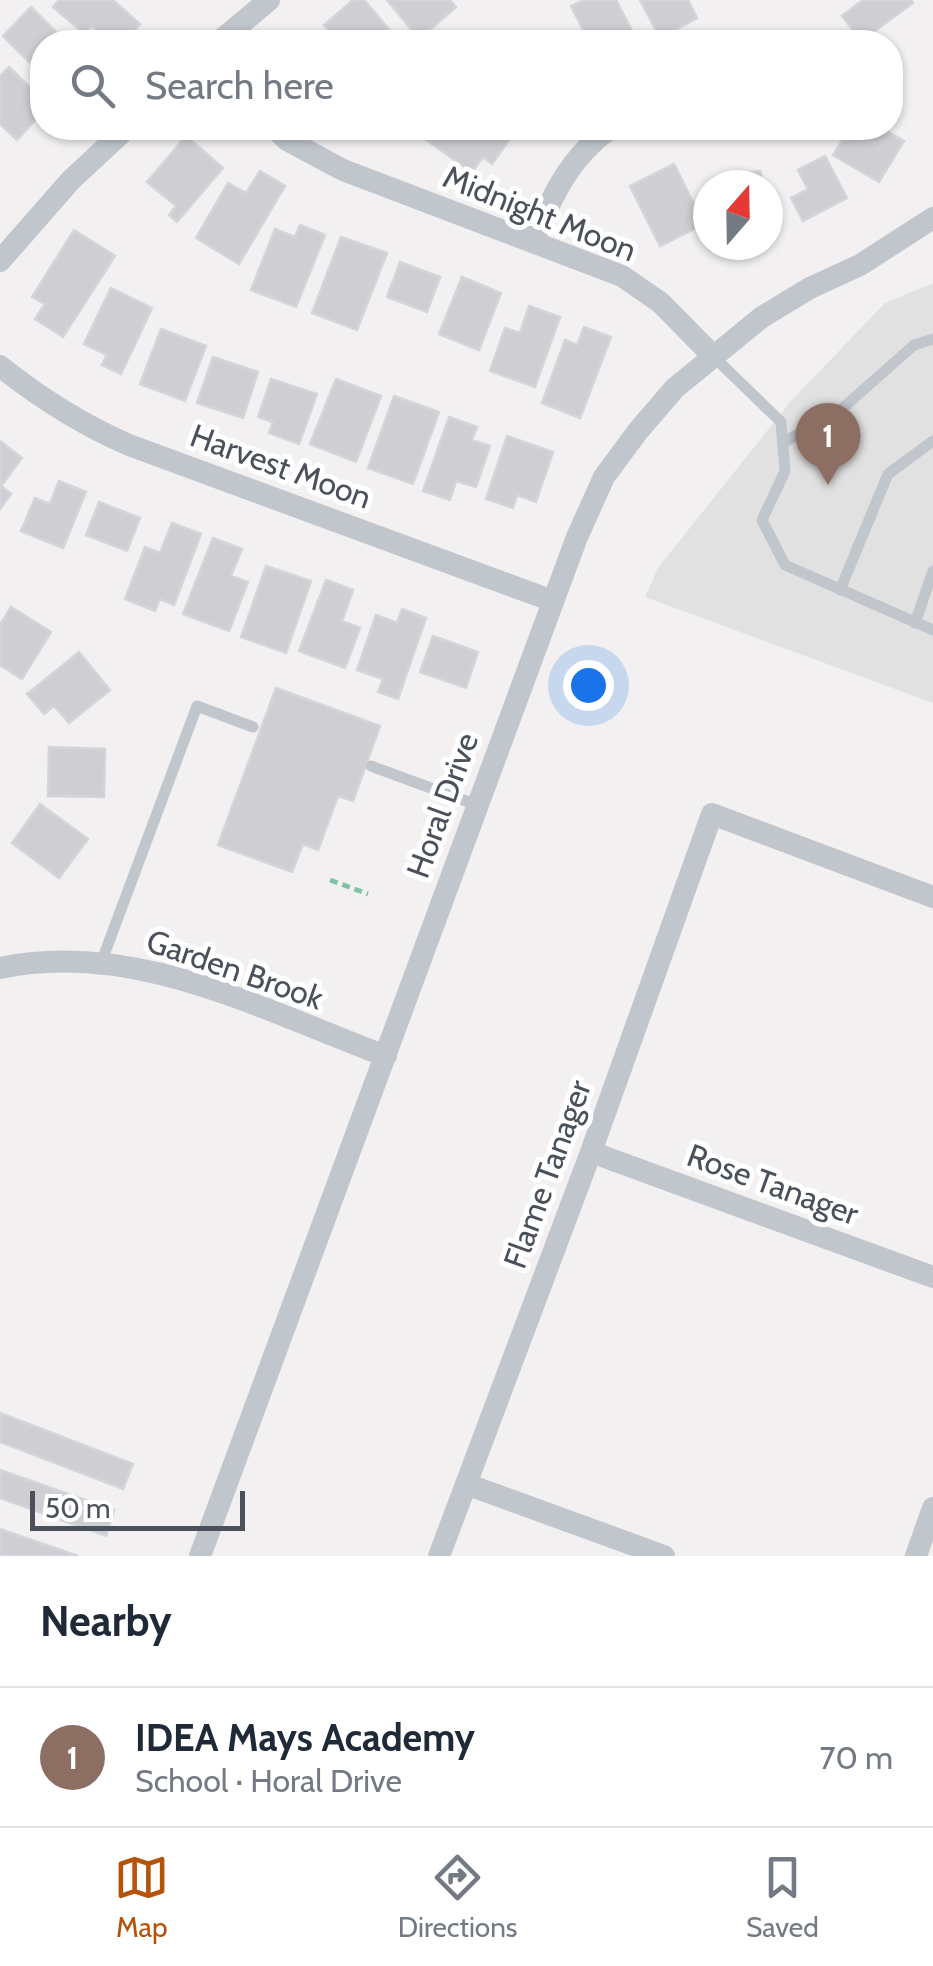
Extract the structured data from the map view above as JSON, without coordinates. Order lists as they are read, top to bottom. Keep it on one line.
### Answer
{"streets":{"street":["Midnight Moon","Harvest Moon","Horal Drive","Garden Brook","Flame Tanager","Rose Tanager"]},"crossings":[["Midnight Moon","Horal Drive"],["Harvest Moon","Horal Drive"],["Horal Drive","Garden Brook"],["Flame Tanager","Rose Tanager"]],"scale_bar":"50 m","north":"top","page":{"search":"Search here","pins":"1","scale":"50 m","heading":"Nearby","list":[{"mark":"1","name":"IDEA Mays Academy","note":"School · Horal Drive","value":"70 m"}],"nav":["Map","Directions","Saved"]}}
